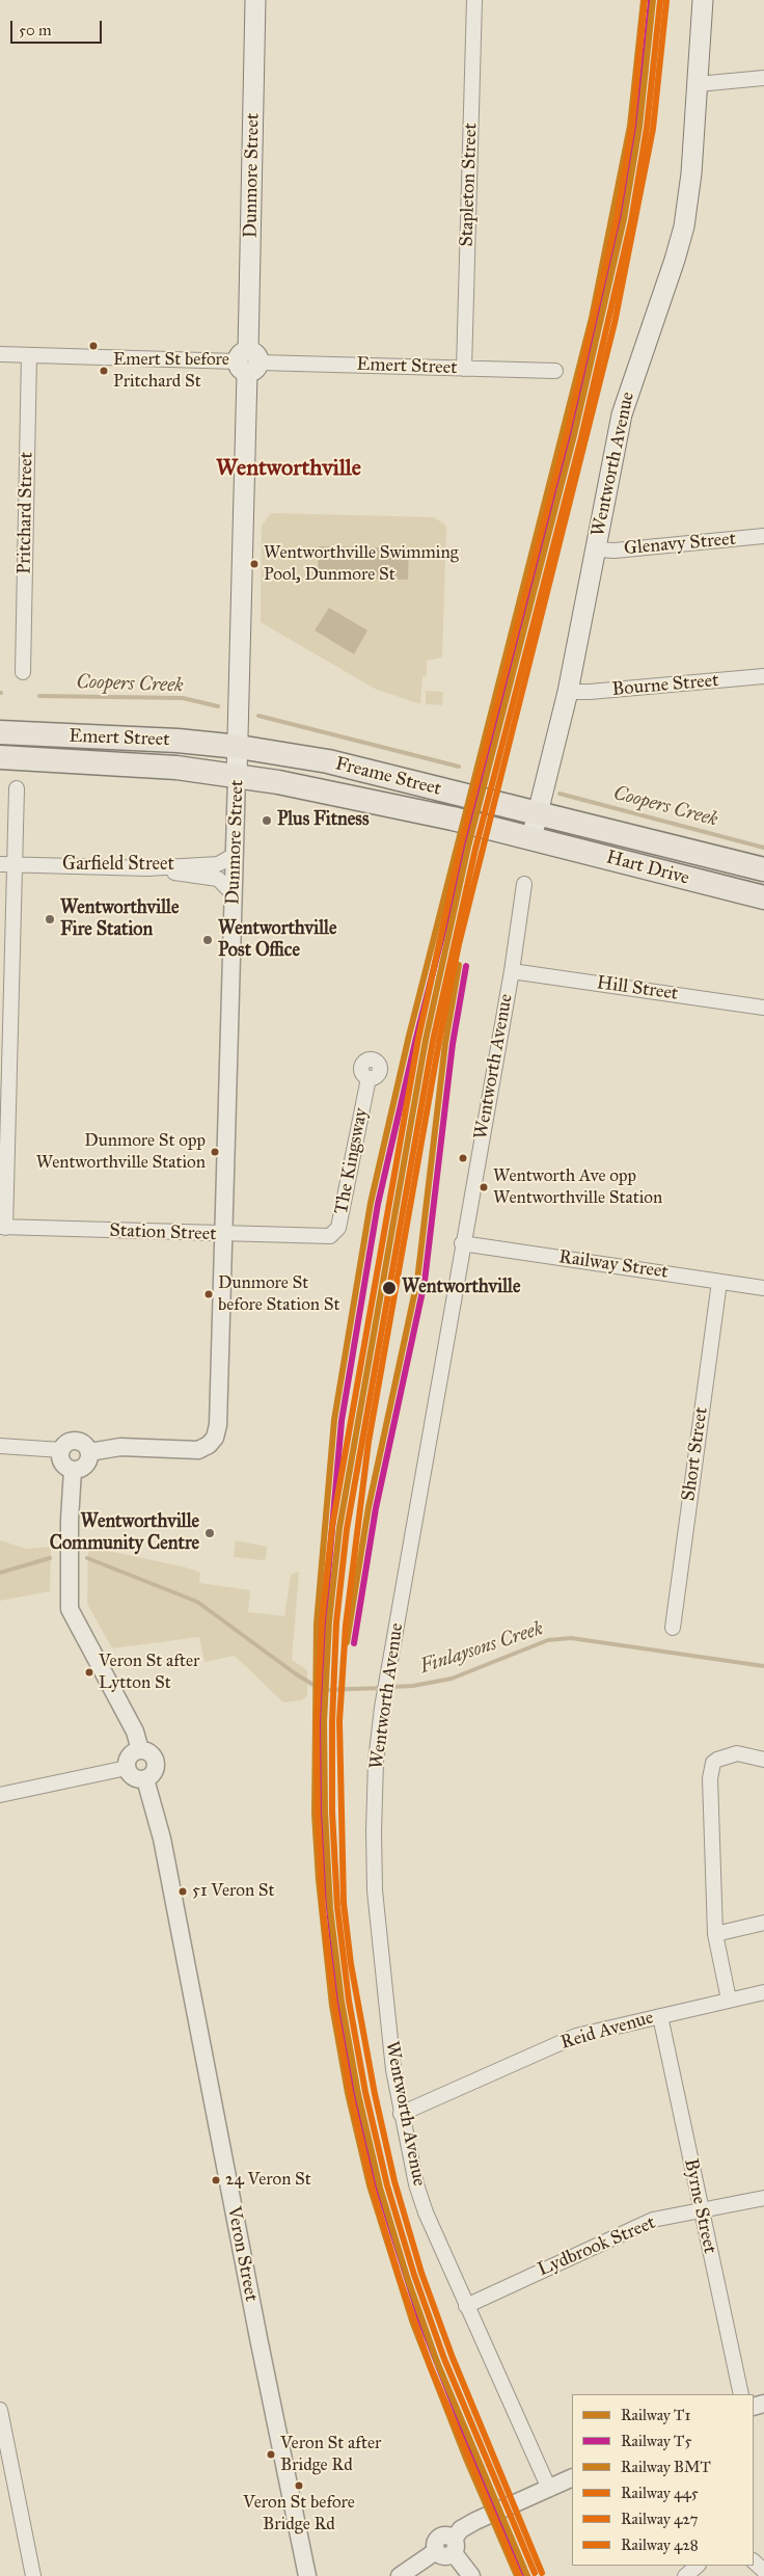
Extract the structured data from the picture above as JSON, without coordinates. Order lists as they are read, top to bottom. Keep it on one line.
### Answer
{"streets":{"highway":["Emert Street","Freame Street","Hart Drive"],"main road":["Dunmore Street","Wentworth Avenue"],"street":["Stapleton Street","Pritchard Street","Glenavy Street","Bourne Street","Garfield Street","Hill Street","The Kingsway","Station Street","Railway Street","Short Street","Reid Avenue","Byrne Street","Lydbrook Street","Veron Street"]},"crossings":[["Dunmore Street","Emert Street"],["Dunmore Street","Freame Street"],["Dunmore Street","Garfield Street"],["Dunmore Street","Station Street"],["Stapleton Street","Emert Street"],["Emert Street","Pritchard Street"],["Emert Street","Freame Street"],["Wentworth Avenue","Glenavy Street"],["Wentworth Avenue","Bourne Street"],["Wentworth Avenue","Freame Street"],["Wentworth Avenue","Hart Drive"],["Wentworth Avenue","Hill Street"],["Wentworth Avenue","Railway Street"],["Wentworth Avenue","Reid Avenue"],["Wentworth Avenue","Lydbrook Street"],["Freame Street","Hart Drive"],["The Kingsway","Station Street"],["Railway Street","Short Street"],["Reid Avenue","Byrne Street"],["Byrne Street","Lydbrook Street"]],"districts":["Wentworthville"],"water":["Coopers Creek","Finlaysons Creek"],"places":["Emert St before Pritchard St","Wentworthville Swimming Pool, Dunmore St","Plus Fitness","Wentworthville Fire Station","Wentworthville Post Office","Dunmore St opp Wentworthville Station","Wentworth Ave opp Wentworthville Station","Wentworthville","Dunmore St before Station St","Wentworthville Community Centre","Veron St after Lytton St","51 Veron St","24 Veron St","Veron St after Bridge Rd","Veron St before Bridge Rd"],"lines":["rail line T1","rail line BMT","rail line 427","rail line T5","rail line 445","rail line 428"],"legend":["Railway T1","Railway T5","Railway BMT","Railway 445","Railway 427","Railway 428"],"scale_bar":"50 m"}
